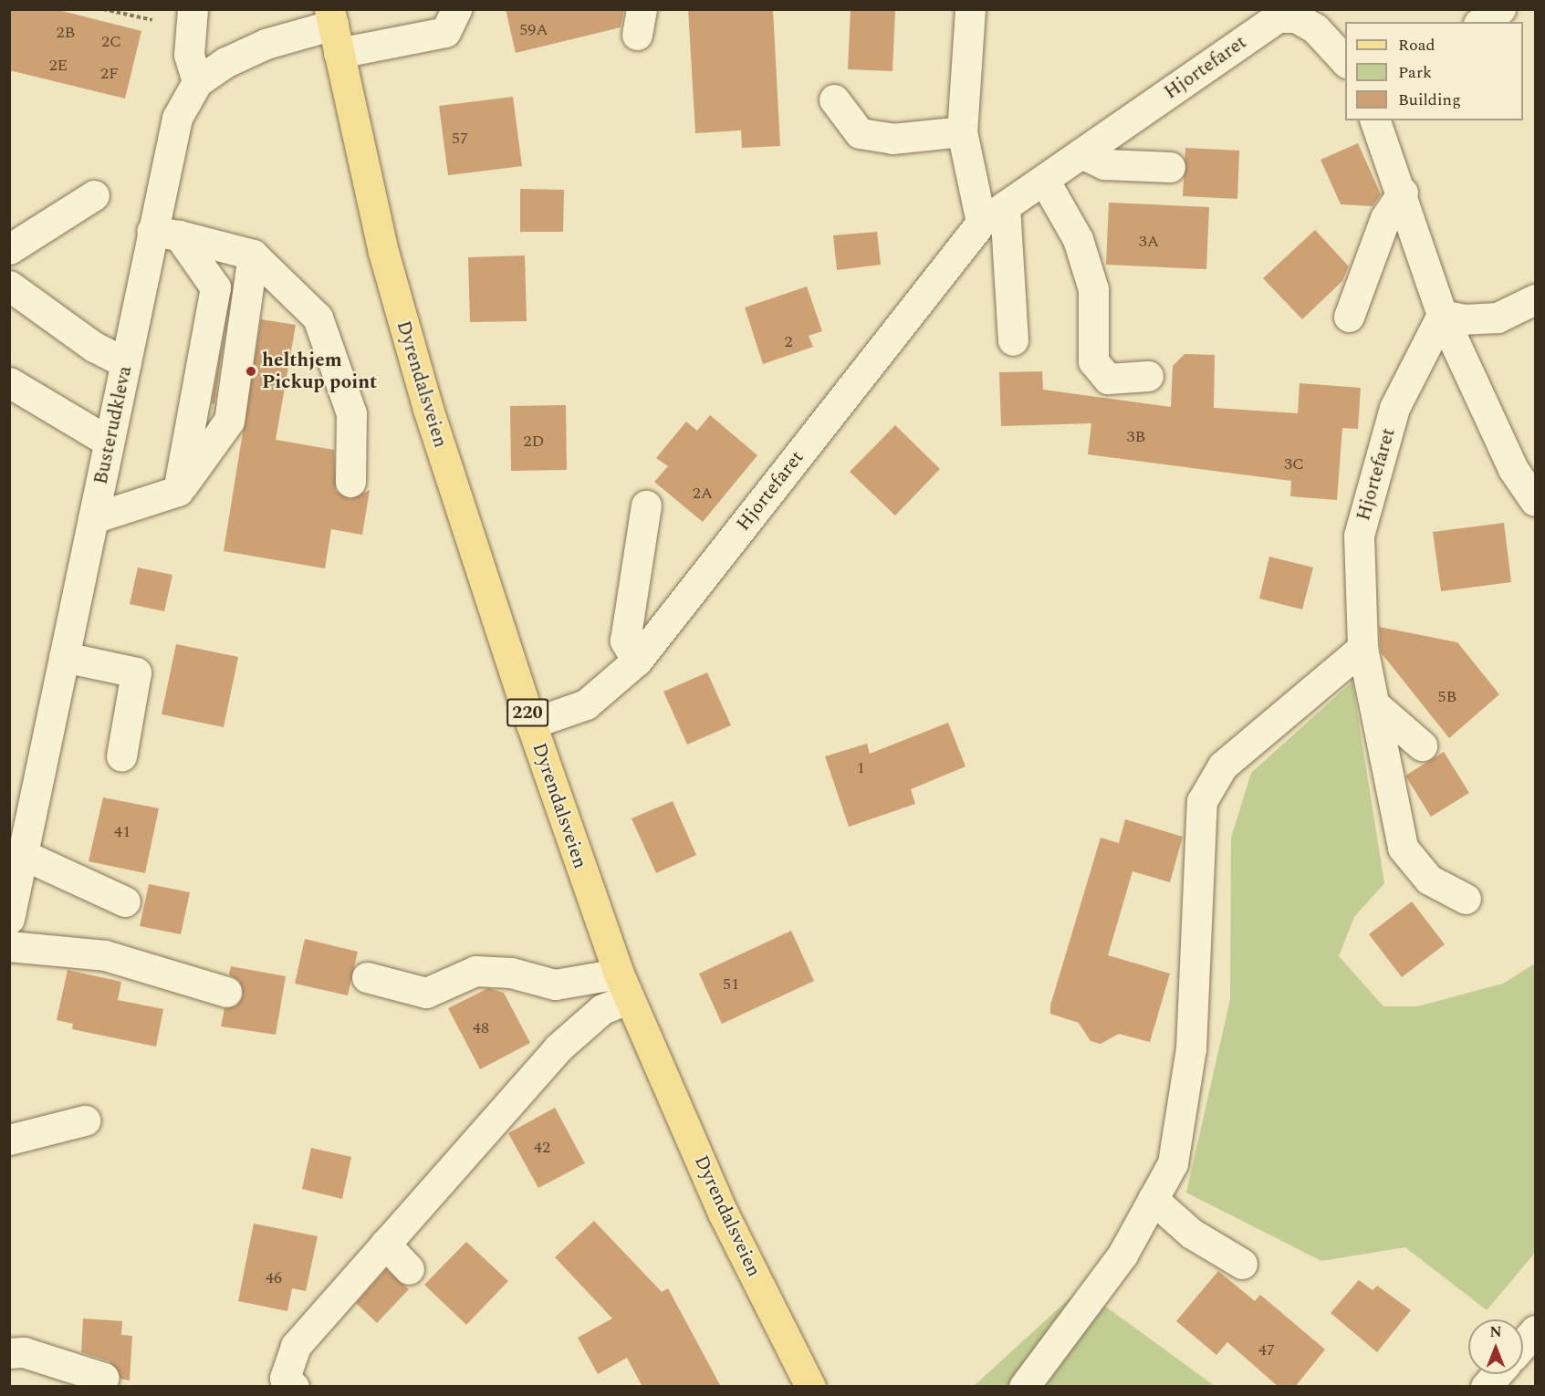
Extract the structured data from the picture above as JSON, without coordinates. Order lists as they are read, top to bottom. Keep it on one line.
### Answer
{"streets":{"main road":["Dyrendalsveien","220"],"street":["Hjortefaret","Busterudkleva"]},"crossings":[["Hjortefaret","Dyrendalsveien"]],"places":["helthjem Pickup point"],"house_numbers":["59A","2B","2C","2E","2F","57","3A","2","3B","2D","3C","2A","5B","1","41","51","48","42","46","47"],"legend":["Road","Park","Building"],"north":"top"}
